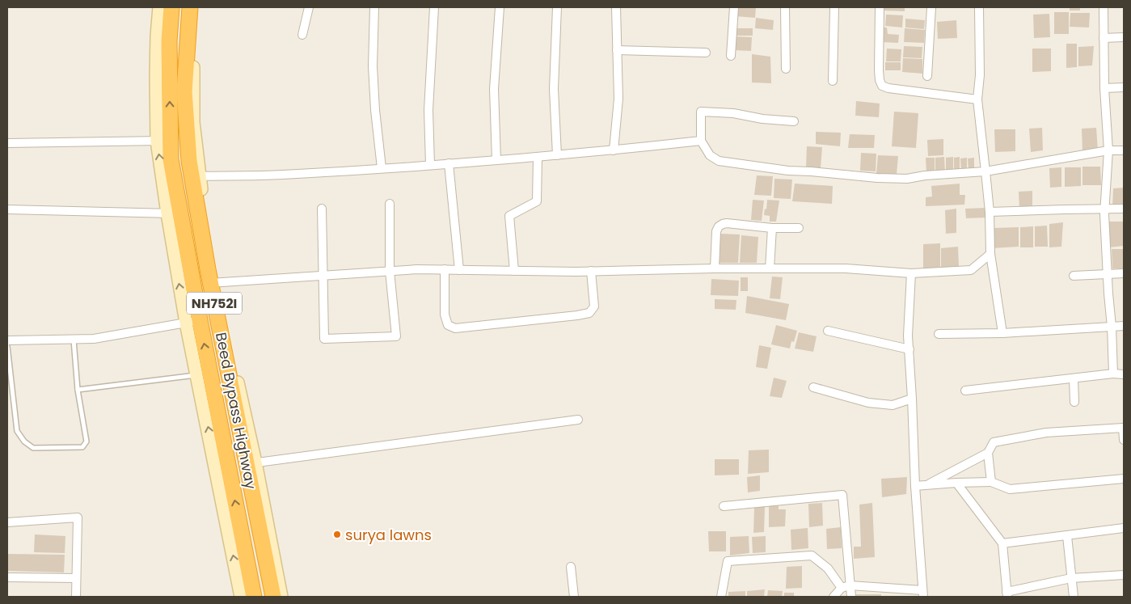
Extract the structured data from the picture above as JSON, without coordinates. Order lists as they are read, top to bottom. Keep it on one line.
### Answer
{"streets":{"highway":["NH752I","Beed Bypass Highway"]},"places":["surya lawns"]}
